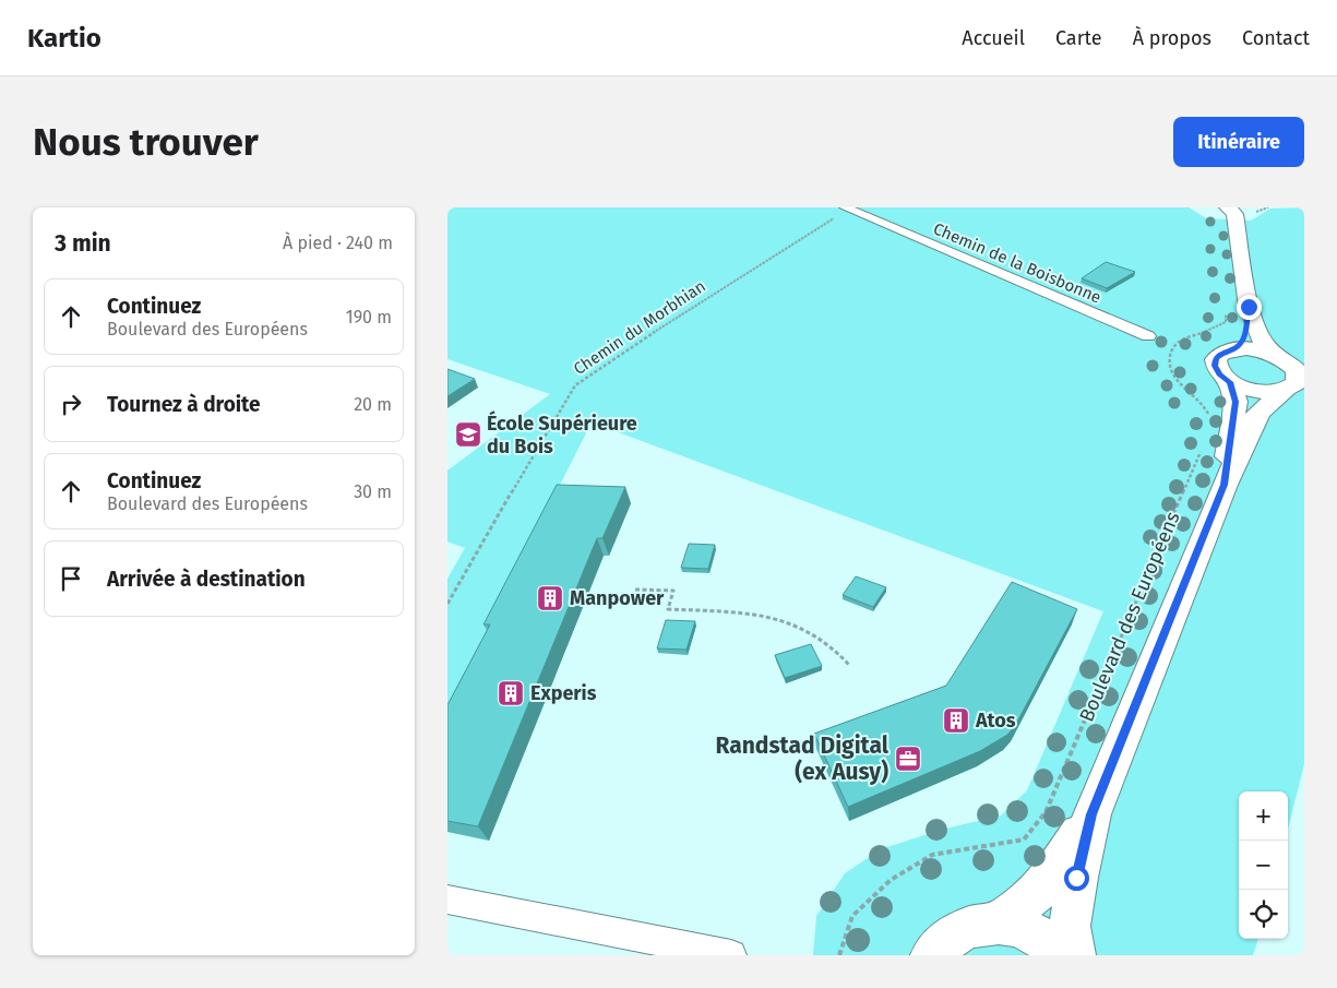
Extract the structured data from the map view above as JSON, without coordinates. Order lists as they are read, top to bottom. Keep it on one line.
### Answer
{"streets":{"street":["Chemin de la Boisbonne","Boulevard des Européens"],"path":["Chemin du Morbhian"]},"crossings":[["Chemin de la Boisbonne","Chemin du Morbhian"]],"places":{"school or university":["École Supérieure du Bois"],"building":["Manpower","Experis","Atos"],"office":["Randstad Digital (ex Ausy)"]},"page":{"header":"Kartio","nav":["Accueil","Carte","À propos","Contact"],"buttons":"Itinéraire","title":"Nous trouver","heading":["3 min","À pied · 240 m"],"list":[["Continuez","Boulevard des Européens","190 m"],["Tournez à droite","20 m"],["Continuez","Boulevard des Européens","30 m"],"Arrivée à destination"],"map_buttons":["+","−"]}}
